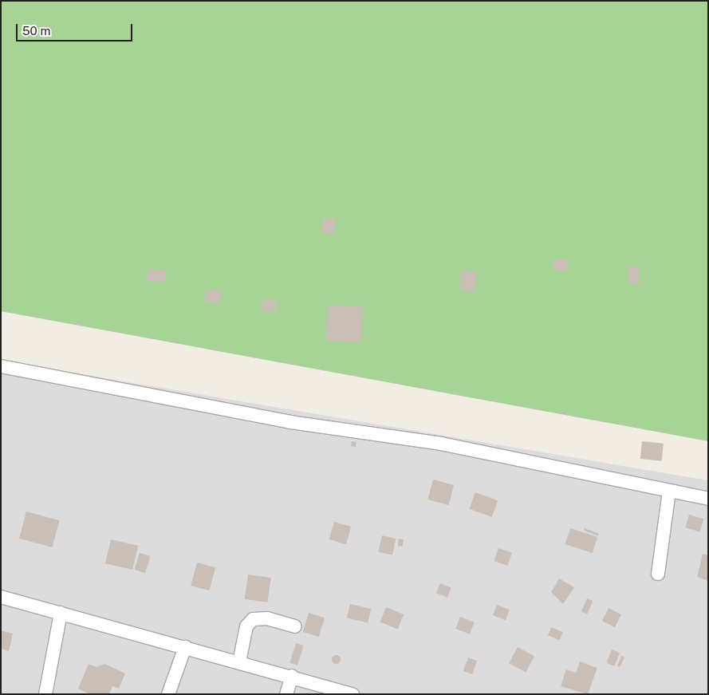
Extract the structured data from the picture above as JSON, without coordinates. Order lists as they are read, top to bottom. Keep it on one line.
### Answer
{"scale_bar":"50 m"}
